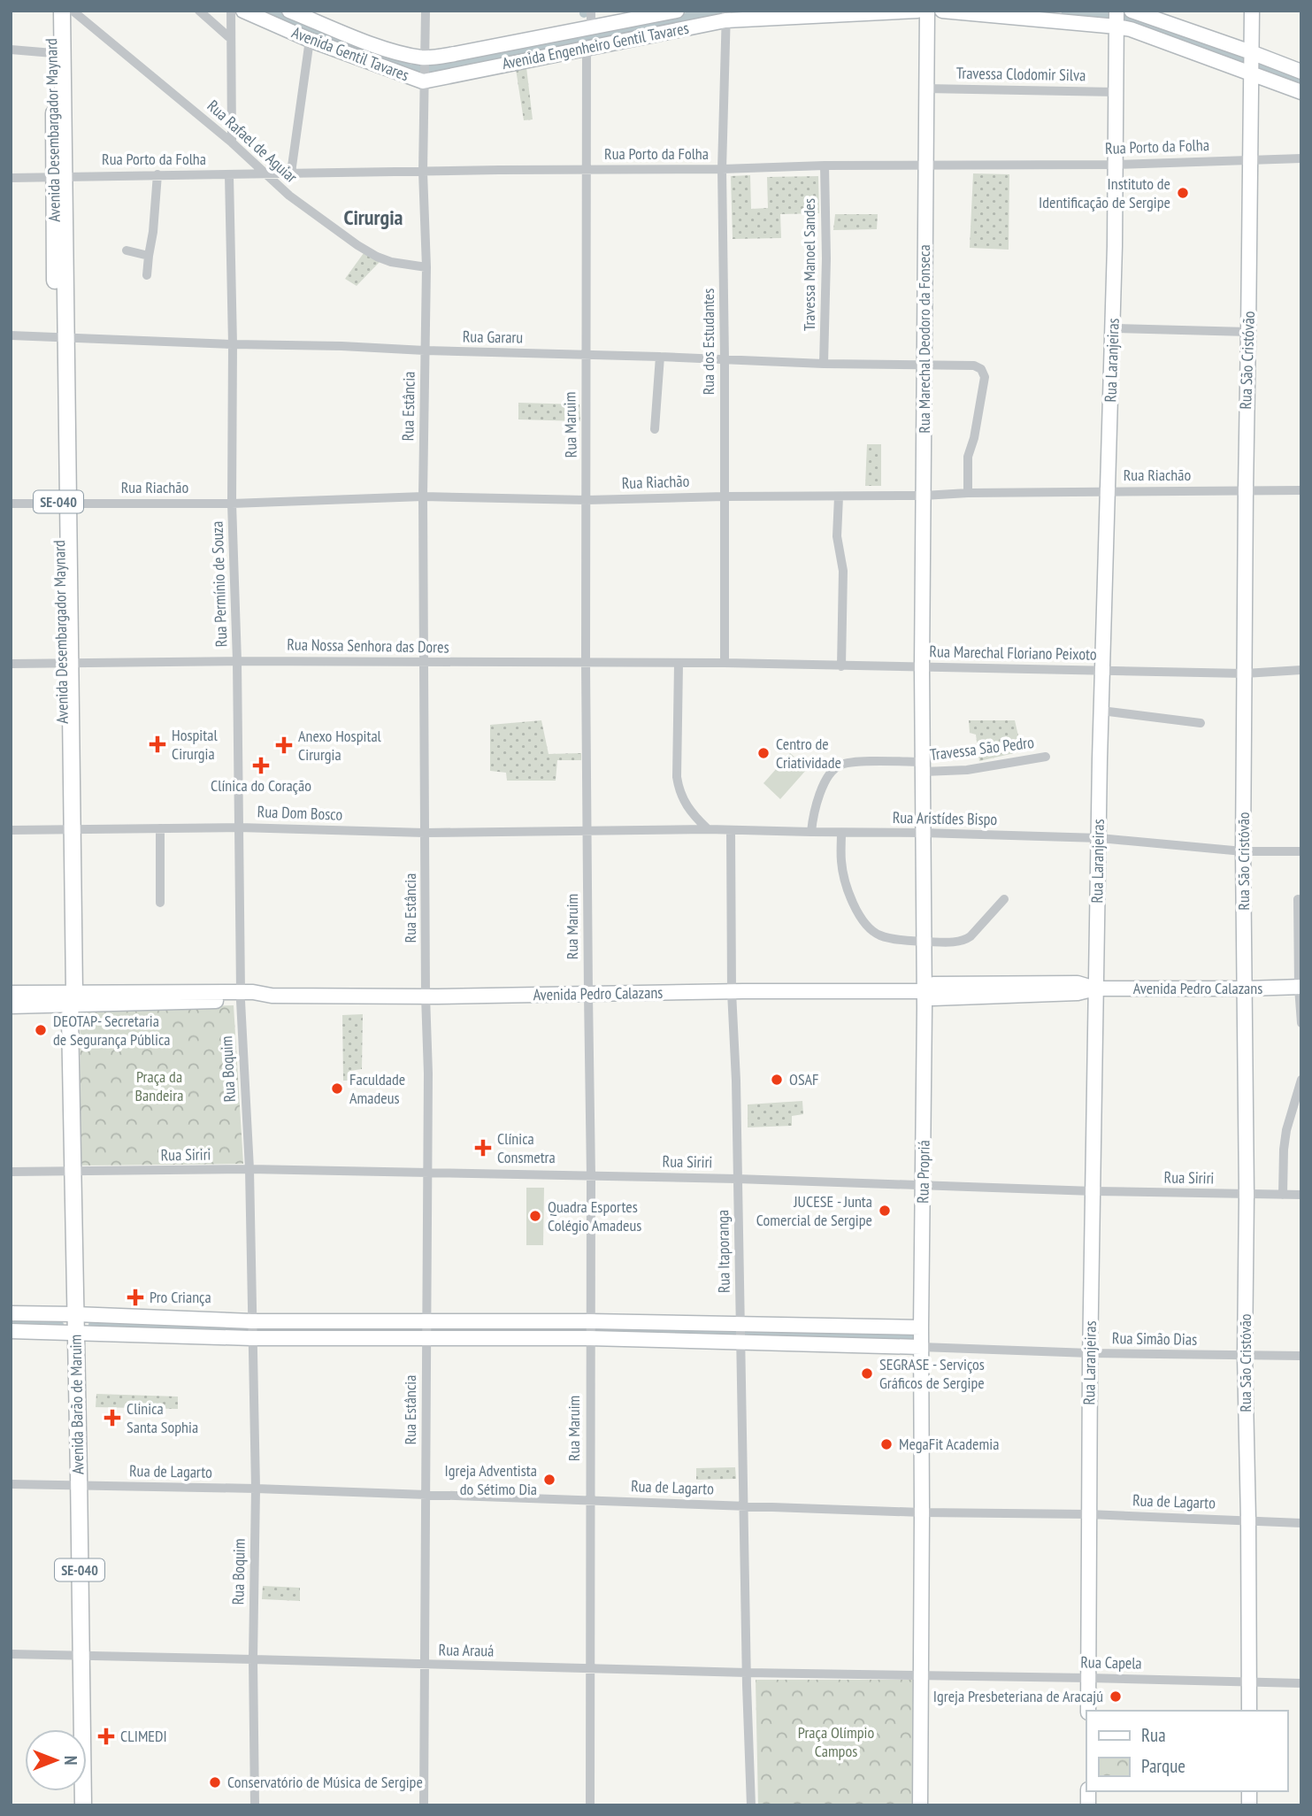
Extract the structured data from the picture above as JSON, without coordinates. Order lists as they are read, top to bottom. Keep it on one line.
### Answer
{"streets":{"main road":["Avenida Engenheiro Gentil Tavares","Avenida Gentil Tavares","Avenida Desembargador Maynard","Rua Marechal Deodoro da Fonseca","Rua Laranjeiras","Rua São Cristóvão","SE-040","Avenida Pedro Calazans","Rua Propriá","Avenida Barão de Maruim"],"street":["Travessa Clodomir Silva","Rua Rafael de Aguiar","Rua Porto da Folha","Travessa Manoel Sandes","Rua Gararu","Rua dos Estudantes","Rua Estância","Rua Maruim","Rua Riachão","Rua Permínio de Souza","Rua Nossa Senhora das Dores","Rua Marechal Floriano Peixoto","Travessa São Pedro","Rua Dom Bosco","Rua Aristídes Bispo","Rua Boquim","Rua Siriri","Rua Itaporanga","Rua Simão Dias","Rua de Lagarto","Rua Arauá","Rua Capela"]},"crossings":[["Avenida Engenheiro Gentil Tavares","Avenida Gentil Tavares"],["Avenida Engenheiro Gentil Tavares","Rua dos Estudantes"],["Avenida Engenheiro Gentil Tavares","Rua Estância"],["Avenida Engenheiro Gentil Tavares","Rua Maruim"],["Avenida Gentil Tavares","Rua Estância"],["Travessa Clodomir Silva","Rua Marechal Deodoro da Fonseca"],["Travessa Clodomir Silva","Rua Laranjeiras"],["Avenida Desembargador Maynard","Rua Porto da Folha"],["Avenida Desembargador Maynard","Rua Gararu"],["Avenida Desembargador Maynard","Rua Riachão"],["Avenida Desembargador Maynard","Rua Nossa Senhora das Dores"],["Avenida Desembargador Maynard","Rua Dom Bosco"],["Avenida Desembargador Maynard","Avenida Pedro Calazans"],["Avenida Desembargador Maynard","Avenida Barão de Maruim"],["Rua Rafael de Aguiar","Rua Porto da Folha"],["Rua Rafael de Aguiar","Rua Estância"],["Rua Porto da Folha","Travessa Manoel Sandes"],["Rua Porto da Folha","Rua Marechal Deodoro da Fonseca"],["Rua Porto da Folha","Rua dos Estudantes"],["Rua Porto da Folha","Rua Laranjeiras"],["Rua Porto da Folha","Rua São Cristóvão"],["Rua Porto da Folha","Rua Estância"],["Rua Porto da Folha","Rua Maruim"],["Rua Porto da Folha","Rua Permínio de Souza"],["Travessa Manoel Sandes","Rua Gararu"],["Rua Gararu","Rua Marechal Deodoro da Fonseca"],["Rua Gararu","Rua dos Estudantes"],["Rua Gararu","Rua Estância"],["Rua Gararu","Rua Maruim"],["Rua Gararu","Rua Riachão"],["Rua Gararu","Rua Permínio de Souza"],["Rua Marechal Deodoro da Fonseca","Rua Riachão"],["Rua Marechal Deodoro da Fonseca","Rua Marechal Floriano Peixoto"],["Rua Marechal Deodoro da Fonseca","Rua Propriá"],["Rua dos Estudantes","Rua Riachão"],["Rua dos Estudantes","Rua Nossa Senhora das Dores"],["Rua dos Estudantes","Rua Marechal Floriano Peixoto"],["Rua Laranjeiras","Rua Riachão"],["Rua Laranjeiras","Rua Marechal Floriano Peixoto"],["Rua Laranjeiras","Rua Aristídes Bispo"],["Rua Laranjeiras","Avenida Pedro Calazans"],["Rua Laranjeiras","Rua Siriri"],["Rua Laranjeiras","Rua Simão Dias"],["Rua Laranjeiras","Rua de Lagarto"],["Rua Laranjeiras","Rua Capela"],["Rua São Cristóvão","Rua Riachão"],["Rua São Cristóvão","Rua Marechal Floriano Peixoto"],["Rua São Cristóvão","Rua Aristídes Bispo"],["Rua São Cristóvão","Avenida Pedro Calazans"],["Rua São Cristóvão","Rua Siriri"],["Rua São Cristóvão","Rua Simão Dias"],["Rua São Cristóvão","Rua de Lagarto"],["Rua São Cristóvão","Rua Capela"],["Rua Estância","Rua Riachão"],["Rua Estância","Rua Nossa Senhora das Dores"],["Rua Estância","Rua Dom Bosco"],["Rua Estância","Avenida Pedro Calazans"],["Rua Estância","Rua Siriri"],["Rua Estância","Rua de Lagarto"],["Rua Estância","Rua Arauá"],["Rua Maruim","Rua Riachão"],["Rua Maruim","Rua Nossa Senhora das Dores"],["Rua Maruim","Rua Dom Bosco"],["Rua Maruim","Rua Aristídes Bispo"],["Rua Maruim","Avenida Pedro Calazans"],["Rua Maruim","Rua Siriri"],["Rua Maruim","Rua de Lagarto"],["Rua Maruim","Rua Arauá"],["Rua Riachão","Rua Permínio de Souza"],["Rua Permínio de Souza","Rua Nossa Senhora das Dores"],["Rua Permínio de Souza","Rua Dom Bosco"],["Rua Permínio de Souza","Avenida Pedro Calazans"],["Rua Permínio de Souza","Rua Boquim"],["Rua Nossa Senhora das Dores","Rua Marechal Floriano Peixoto"],["Rua Marechal Floriano Peixoto","Rua Propriá"],["Travessa São Pedro","Rua Aristídes Bispo"],["Travessa São Pedro","Rua Propriá"],["Rua Dom Bosco","Rua Aristídes Bispo"],["Rua Aristídes Bispo","Rua Propriá"],["Rua Aristídes Bispo","Rua Itaporanga"],["Avenida Pedro Calazans","Rua Boquim"],["Avenida Pedro Calazans","Rua Propriá"],["Avenida Pedro Calazans","Rua Itaporanga"],["Avenida Pedro Calazans","Avenida Barão de Maruim"],["Rua Boquim","Rua Siriri"],["Rua Boquim","Rua de Lagarto"],["Rua Boquim","Rua Arauá"],["Rua Siriri","Rua Propriá"],["Rua Siriri","Rua Itaporanga"],["Rua Siriri","Avenida Barão de Maruim"],["Rua Propriá","Rua Simão Dias"],["Rua Propriá","Rua de Lagarto"],["Rua Propriá","Rua Arauá"],["Rua Propriá","Rua Capela"],["Rua Itaporanga","Rua de Lagarto"],["Rua Itaporanga","Rua Arauá"],["Avenida Barão de Maruim","Rua de Lagarto"],["Avenida Barão de Maruim","Rua Arauá"],["Rua Arauá","Rua Capela"]],"districts":["Cirurgia"],"parks":["Praça da Bandeira","Praça Olímpio Campos"],"places":{"other":["Instituto de Identificação de Sergipe","Centro de Criatividade","DEOTAP- Secretaria de Segurança Pública","OSAF","Faculdade Amadeus","JUCESE - Junta Comercial de Sergipe","Quadra Esportes Colégio Amadeus","SEGRASE - Serviços Gráficos de Sergipe","MegaFit Academia","Igreja Adventista do Sétimo Dia","Igreja Presbeteriana de Aracajú","Conservatório de Música de Sergipe"],"health":["Hospital Cirurgia","Anexo Hospital Cirurgia","Clínica do Coração","Clínica Consmetra","Pro Criança","Clinica Santa Sophia","CLIMEDI"]},"legend":["Rua","Parque"],"north":"right"}
